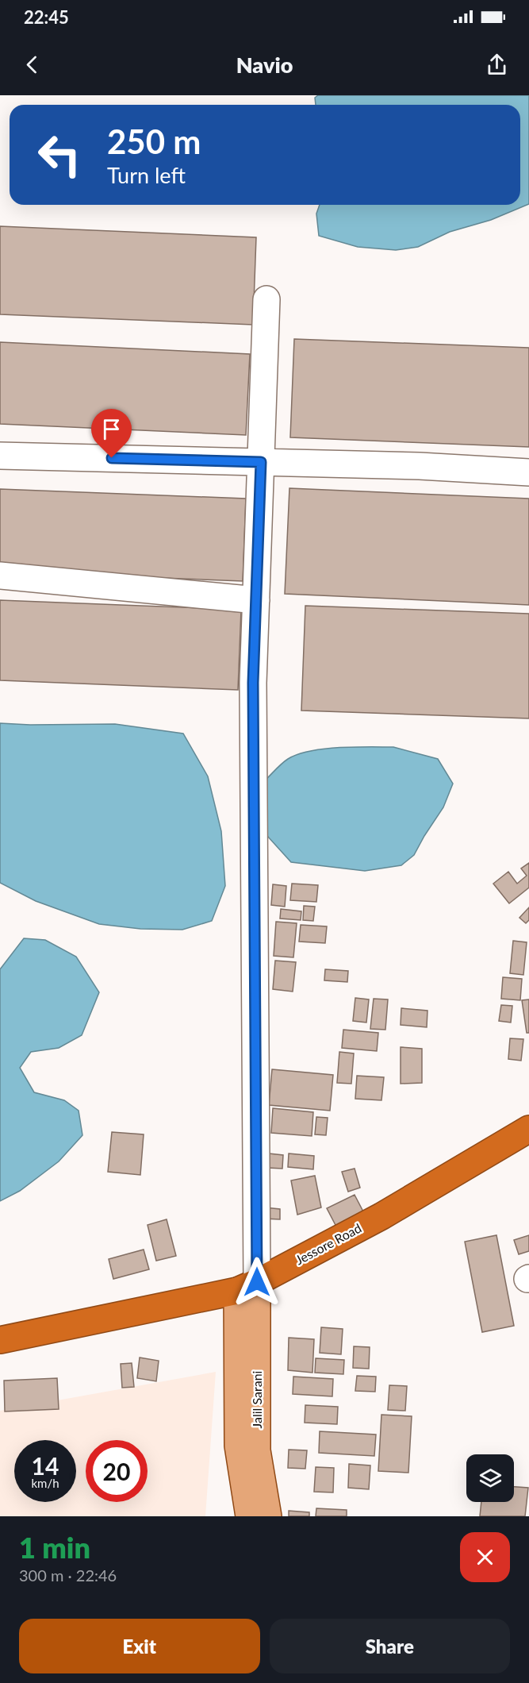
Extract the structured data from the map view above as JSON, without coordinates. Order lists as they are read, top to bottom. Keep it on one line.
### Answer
{"streets":{"highway":["Jessore Road"],"main road":["Jalil Sarani"]},"crossings":[["Jessore Road","Jalil Sarani"]],"page":{"status":"22:45","header":"Navio","turn":["250 m","Turn left"],"speed":"14 km/h","limit":"20","heading":["1 min","300 m · 22:46"],"buttons":["Exit","Share"]}}
